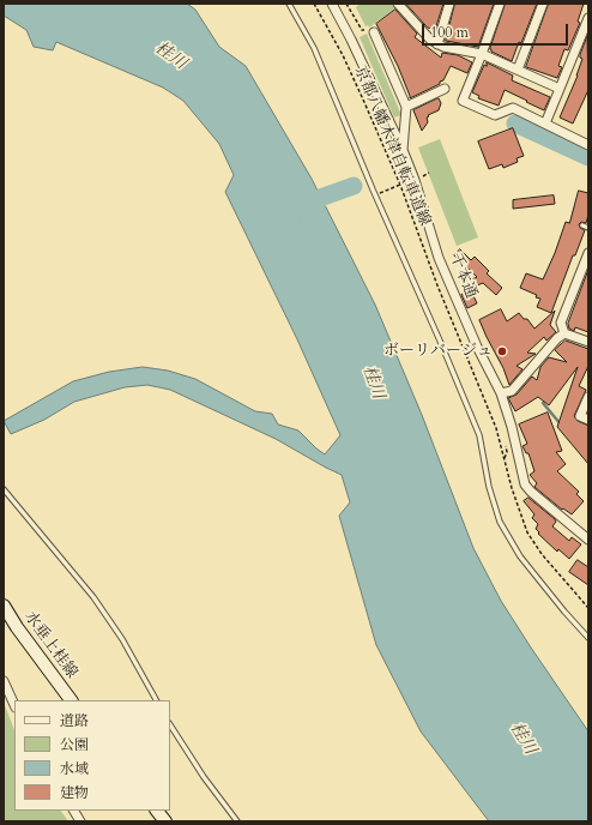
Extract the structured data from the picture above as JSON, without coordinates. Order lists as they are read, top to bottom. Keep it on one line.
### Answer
{"streets":{"main road":["水垂上桂線"],"street":["千本通"],"path":["京都八幡木津自転車道線"]},"water":["桂川"],"places":["ボーリバージュ"],"legend":["道路","公園","水域","建物"],"scale_bar":"100 m"}
